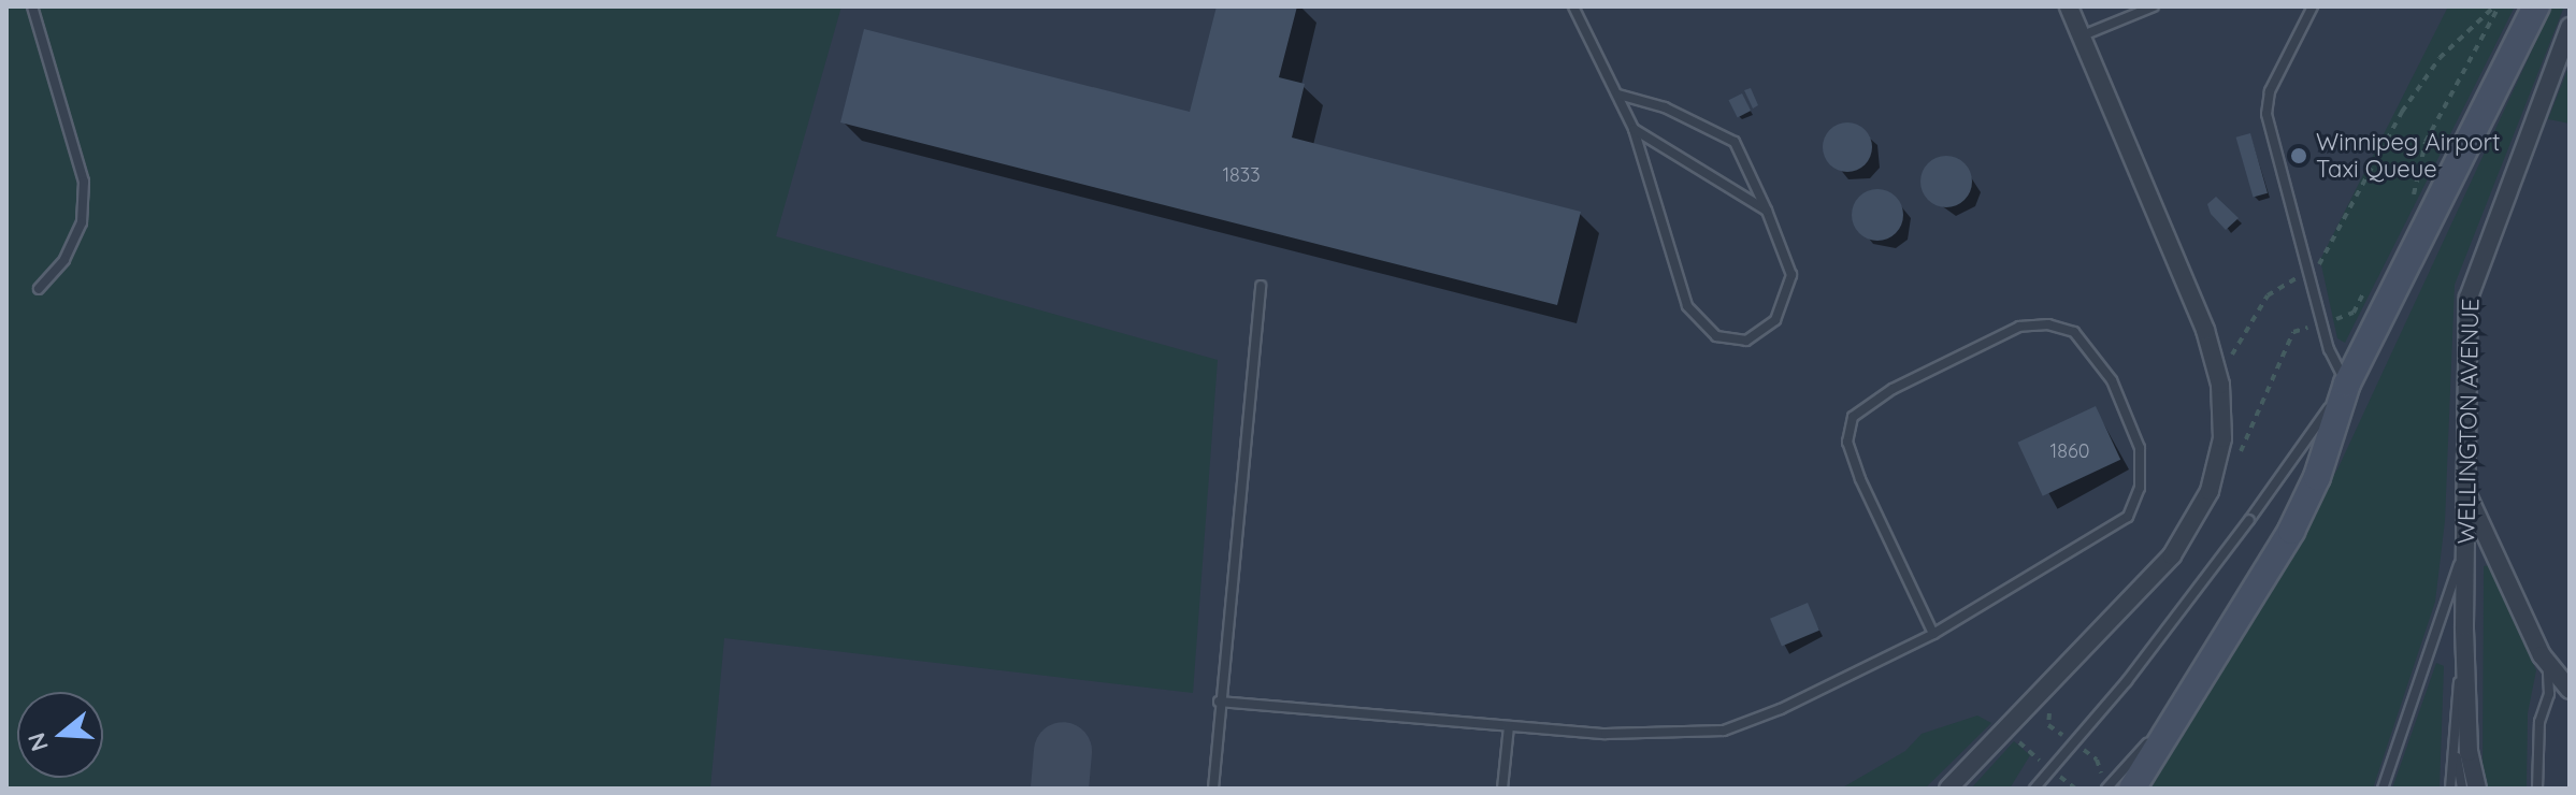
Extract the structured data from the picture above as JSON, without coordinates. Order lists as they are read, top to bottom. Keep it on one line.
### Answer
{"streets":{"street":["WELLINGTON AVENUE"]},"places":["Winnipeg Airport Taxi Queue"],"house_numbers":["1833","1860"],"north":"left"}
